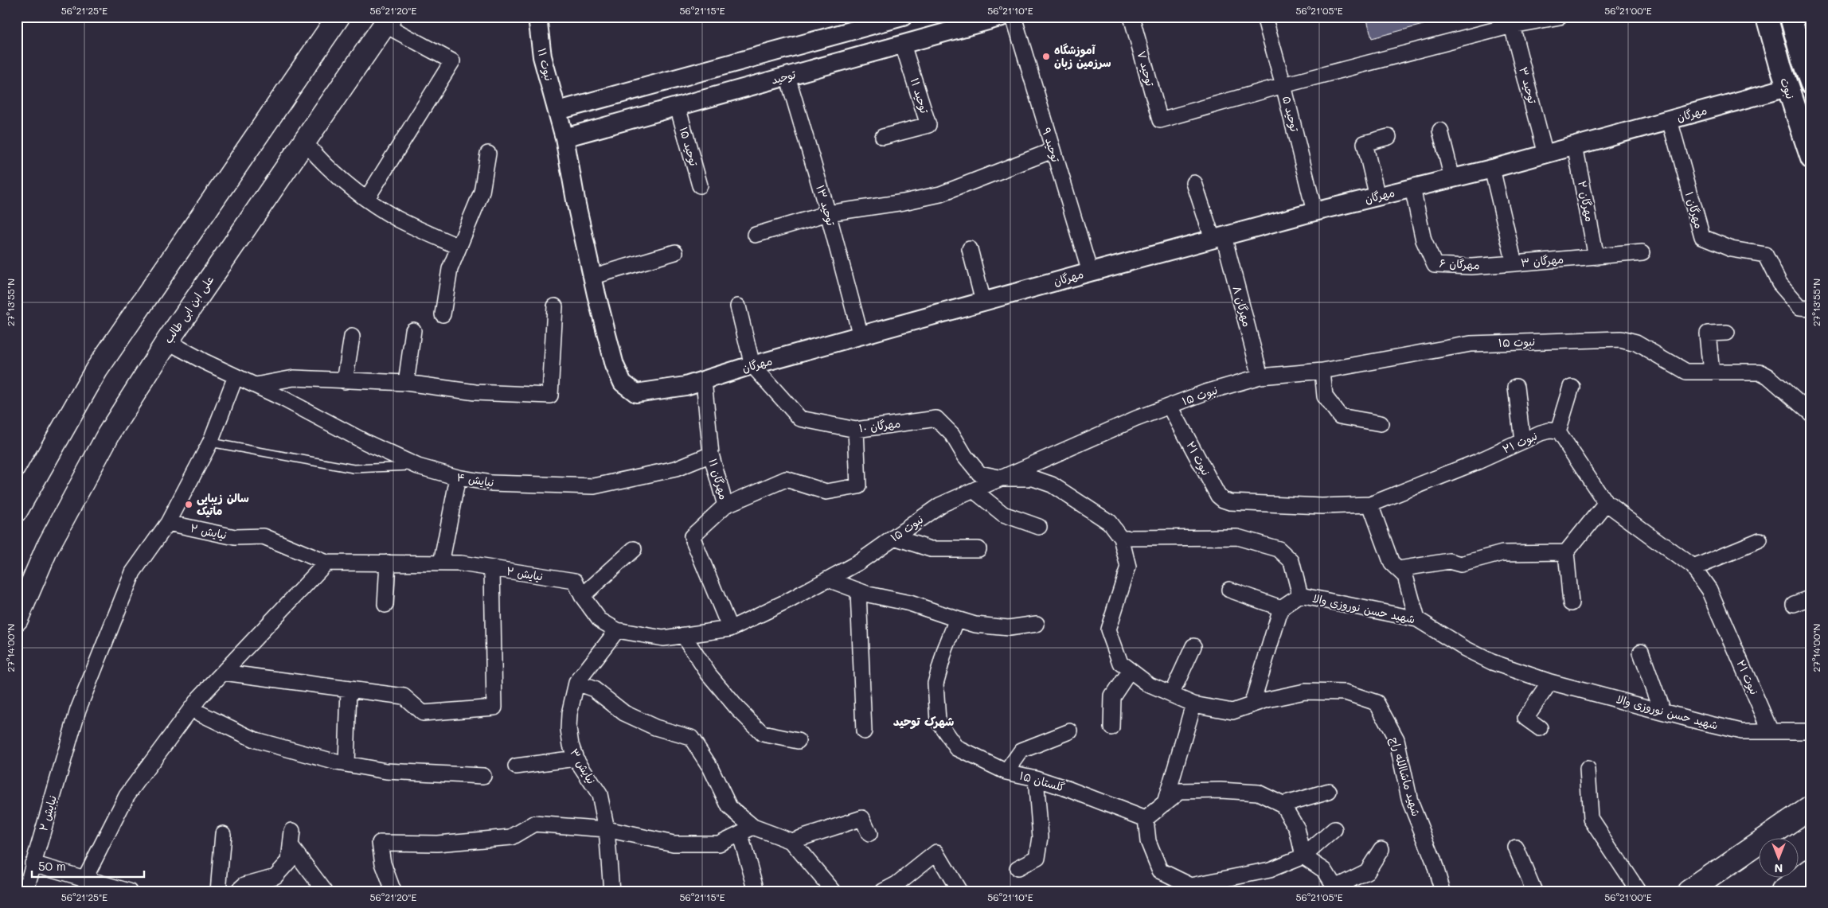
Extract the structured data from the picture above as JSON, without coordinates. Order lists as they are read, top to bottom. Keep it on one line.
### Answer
{"streets":{"main road":["نبوت","علی ابن ابی طالب"],"street":["نبوت ۱۱","توحید ۷","توحید","توحید ۳","توحید ۱۱","توحید ۵","مهرگان","توحید ۹","توحید ۱۵","مهرگان ۲","توحید ۱۳","مهرگان ۱","مهرگان ۳","مهرگان ۶","مهرگان ۸","نبوت ۱۵","مهرگان ۱۰","نبوت ۲۱","مهرگان ۱۱","نیایش ۴","نیایش ۲","شهید حسن نوروزی والا","نیایش ۳","شهید ماشاالله راج","گلستان ۱۵"]},"crossings":[["نبوت ۱۱","مهرگان"],["توحید ۷","توحید ۵"],["توحید","توحید ۱۱"],["توحید","مهرگان"],["توحید","توحید ۱۵"],["توحید","توحید ۱۳"],["توحید ۳","مهرگان"],["نبوت","مهرگان"],["توحید ۵","مهرگان"],["مهرگان","توحید ۹"],["مهرگان","مهرگان ۲"],["مهرگان","توحید ۱۳"],["مهرگان","مهرگان ۱"],["مهرگان","مهرگان ۳"],["مهرگان","مهرگان ۶"],["مهرگان","مهرگان ۸"],["مهرگان","مهرگان ۱۰"],["مهرگان","مهرگان ۱۱"],["مهرگان ۲","مهرگان ۳"],["مهرگان ۳","مهرگان ۶"],["مهرگان ۸","نبوت ۱۵"],["علی ابن ابی طالب","نیایش ۴"],["نبوت ۱۵","مهرگان ۱۰"],["نبوت ۱۵","نبوت ۲۱"],["نبوت ۱۵","مهرگان ۱۱"],["نبوت ۱۵","نیایش ۲"],["نبوت ۱۵","نیایش ۳"],["نبوت ۱۵","شهید ماشاالله راج"],["مهرگان ۱۰","شهید ماشاالله راج"],["نبوت ۲۱","شهید حسن نوروزی والا"],["مهرگان ۱۱","نیایش ۴"],["نیایش ۲","نیایش ۳"],["شهید حسن نوروزی والا","شهید ماشاالله راج"]],"districts":["شهرک توحید"],"places":["آموزشگاه سرزمین زبان","سالن زیبایی ماتیک"],"scale_bar":"50 m","north":"bottom","coordinates":["56°21'25\"E","56°21'20\"E","56°21'15\"E","56°21'10\"E","56°21'05\"E","56°21'00\"E","27°13'55\"N","27°14'00\"N"]}
